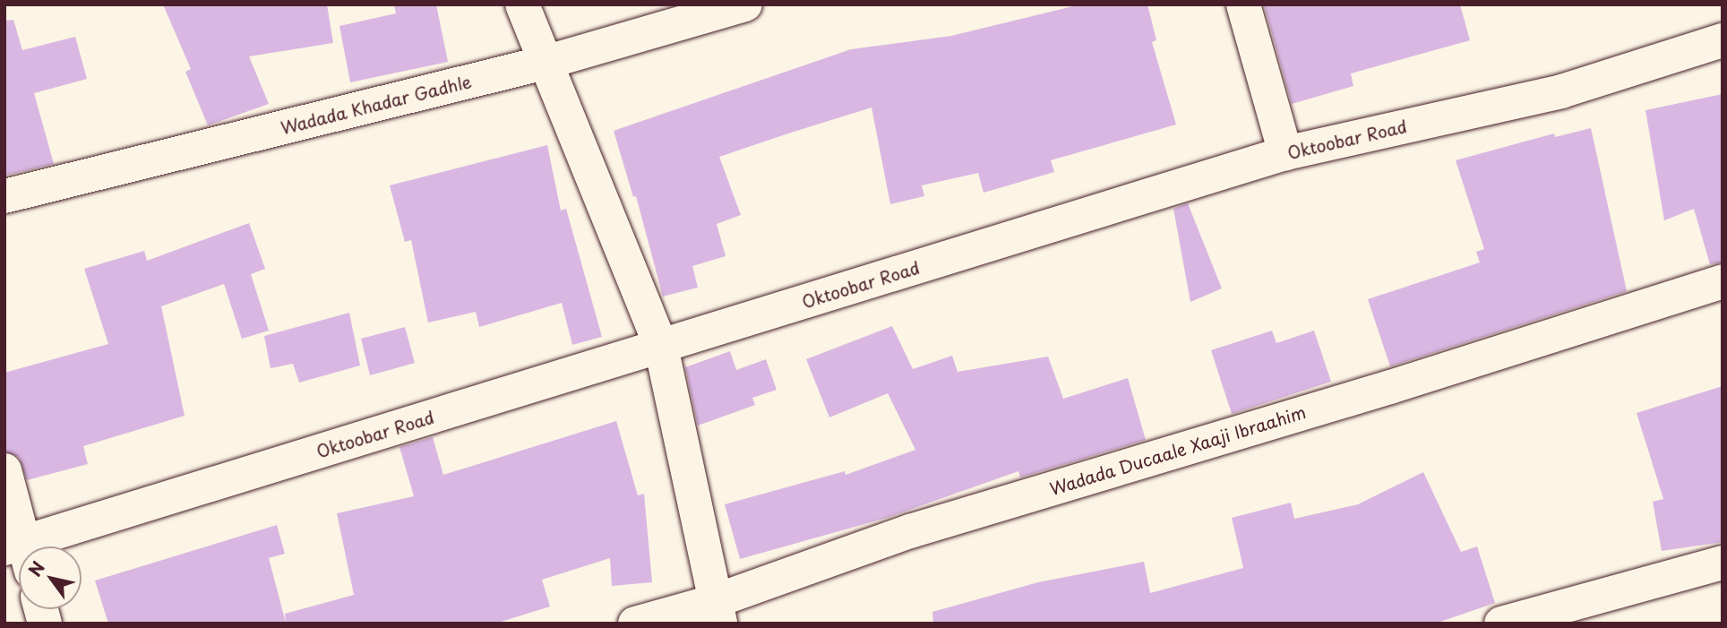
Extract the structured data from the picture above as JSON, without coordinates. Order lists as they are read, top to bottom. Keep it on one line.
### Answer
{"streets":{"street":["Wadada Khadar Gadhle","Oktoobar Road","Wadada Ducaale Xaaji Ibraahim"]},"north":"top left"}
